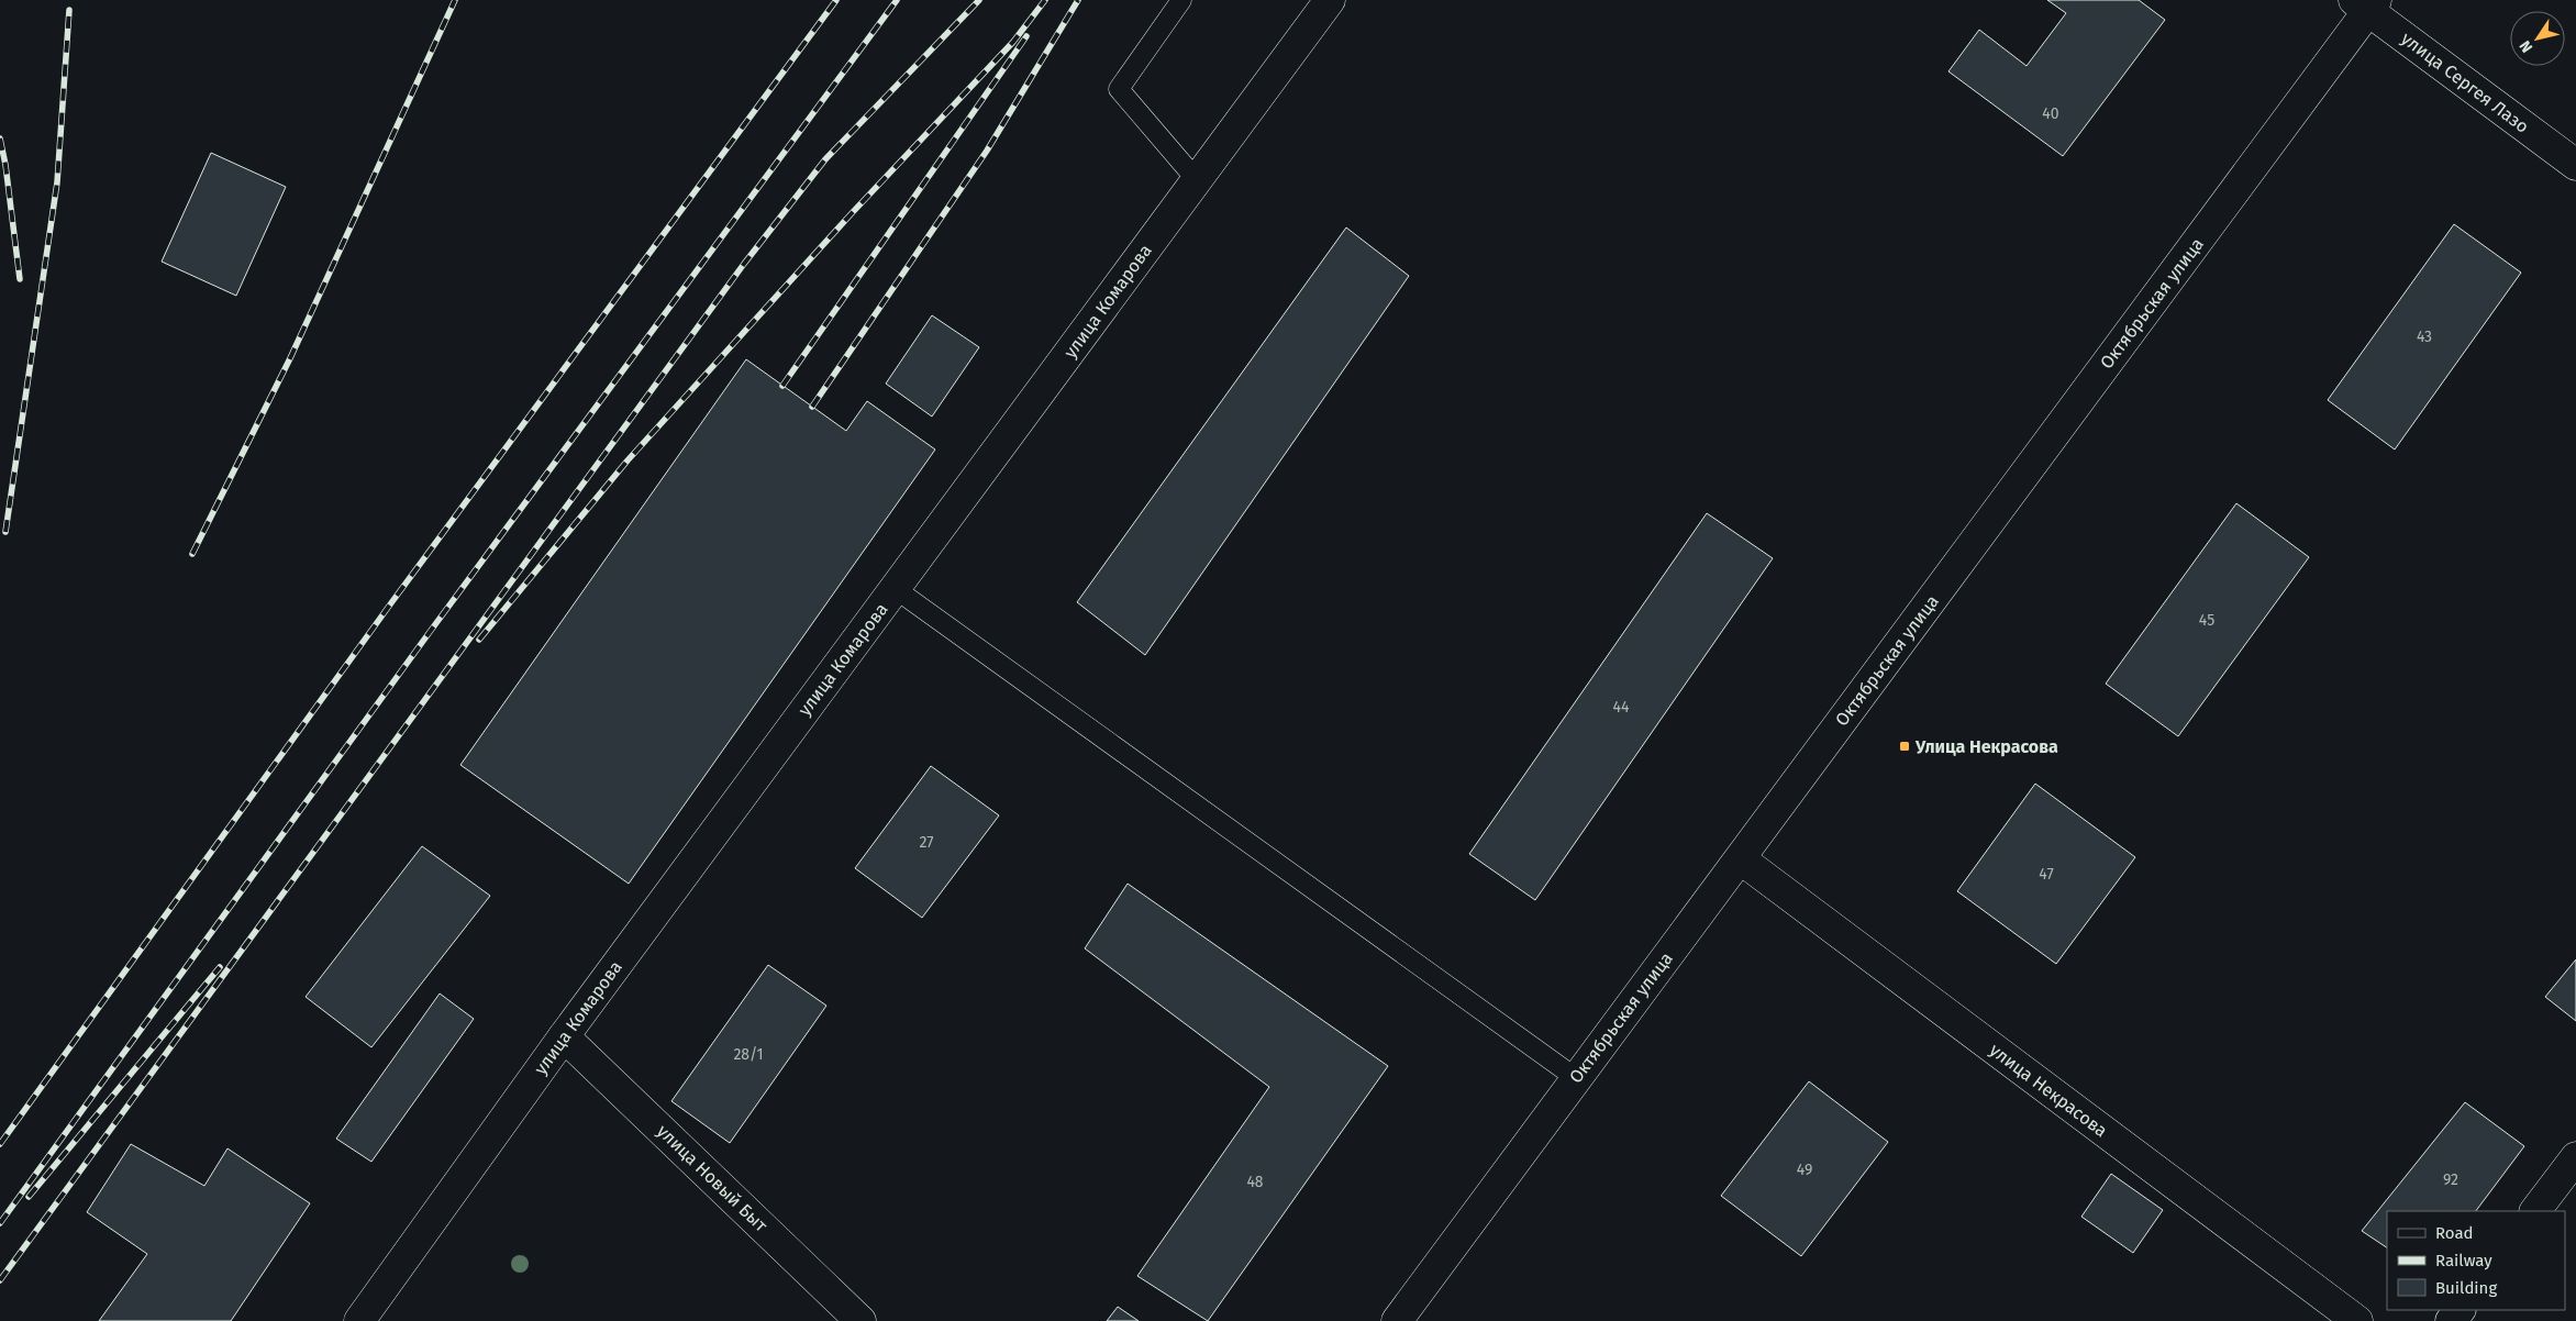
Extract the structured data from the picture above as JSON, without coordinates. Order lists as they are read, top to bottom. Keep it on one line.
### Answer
{"streets":{"street":["улица Сергея Лазо","улица Комарова","Октябрьская улица","улица Некрасова","улица Новый Быт"]},"crossings":[["улица Сергея Лазо","Октябрьская улица"],["улица Комарова","улица Новый Быт"],["Октябрьская улица","улица Некрасова"]],"places":{"transit":["Улица Некрасова"]},"house_numbers":["40","43","45","44","27","47","28/1","49","92","48"],"legend":["Road","Railway","Building"],"north":"bottom left"}
